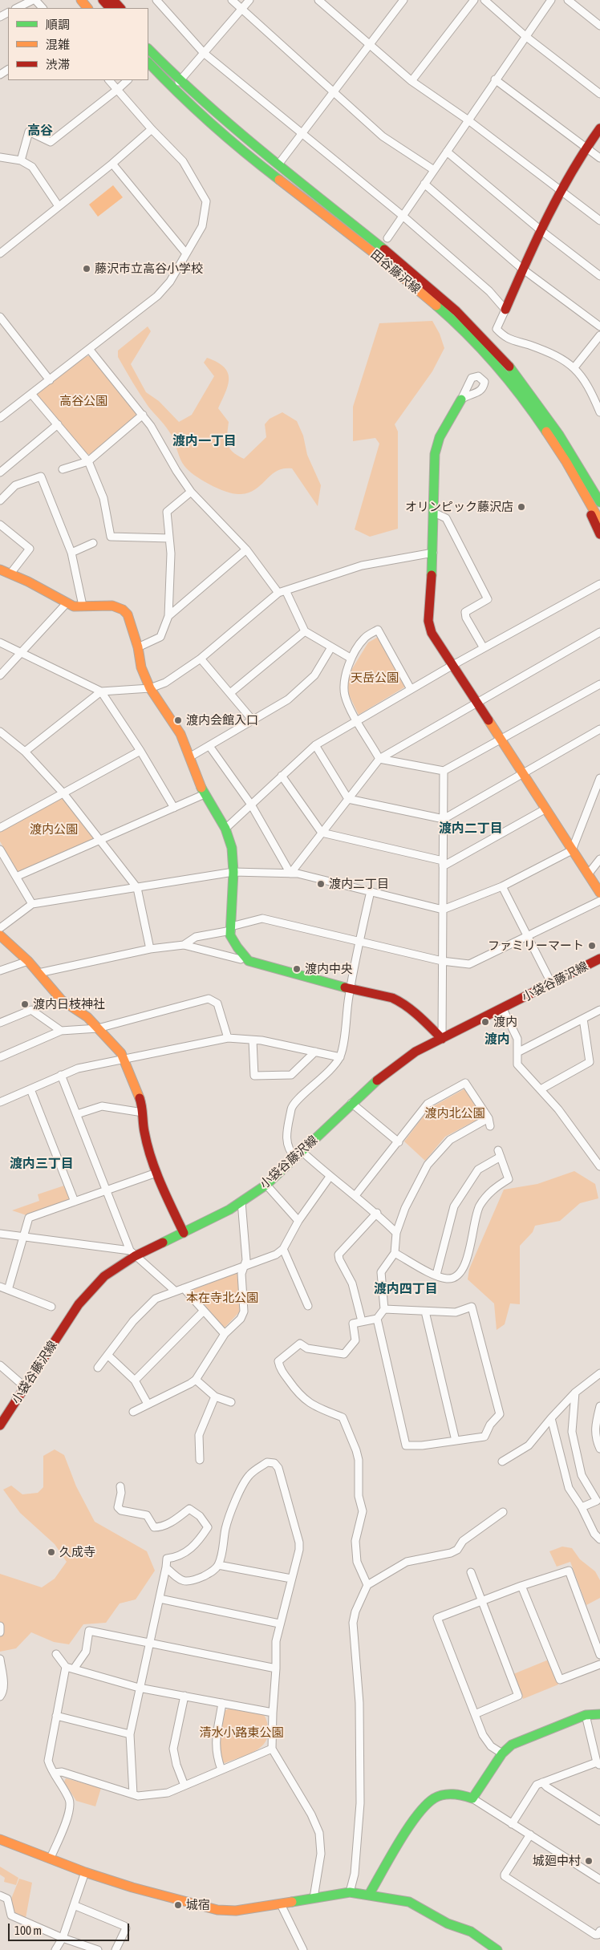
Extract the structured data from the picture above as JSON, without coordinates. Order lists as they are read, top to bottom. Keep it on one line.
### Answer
{"streets":{"street":["田谷藤沢線","小袋谷藤沢線"]},"districts":["高谷","渡内一丁目","渡内二丁目","渡内","渡内三丁目","渡内四丁目"],"parks":["高谷公園","天岳公園","渡内公園","渡内北公園","本在寺北公園","清水小路東公園"],"places":["藤沢市立高谷小学校","オリンピック藤沢店","渡内会館入口","渡内二丁目","ファミリーマート","渡内中央","渡内日枝神社","渡内","久成寺","城廻中村","城宿"],"legend":["順調","混雑","渋滞"],"scale_bar":"100 m"}
